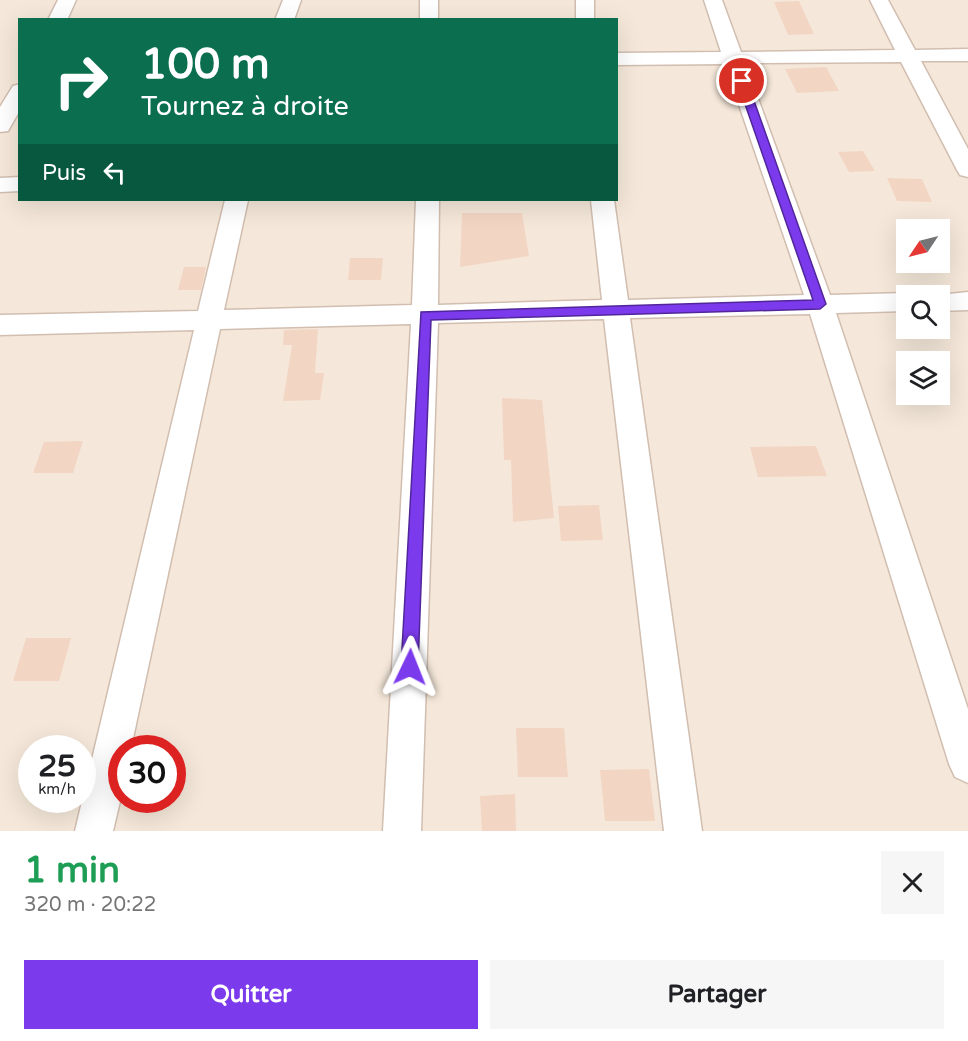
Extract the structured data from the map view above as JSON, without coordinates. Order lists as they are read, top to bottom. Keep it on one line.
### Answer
{"north":"bottom left","page":{"turn":["100 m","Tournez à droite"],"then":"Puis","speed":"25 km/h","limit":"30","heading":["1 min","320 m · 20:22"],"buttons":["Quitter","Partager"]}}
